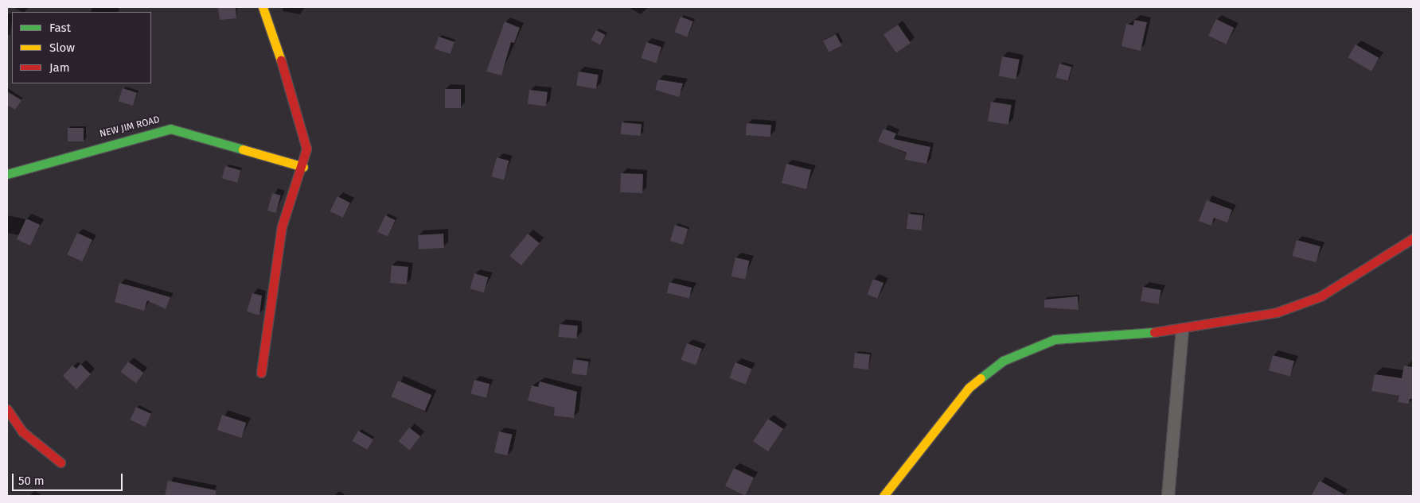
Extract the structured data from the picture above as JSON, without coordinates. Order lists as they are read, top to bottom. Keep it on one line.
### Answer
{"streets":{"street":["NEW JIM ROAD"]},"legend":["Fast","Slow","Jam"],"scale_bar":"50 m"}
